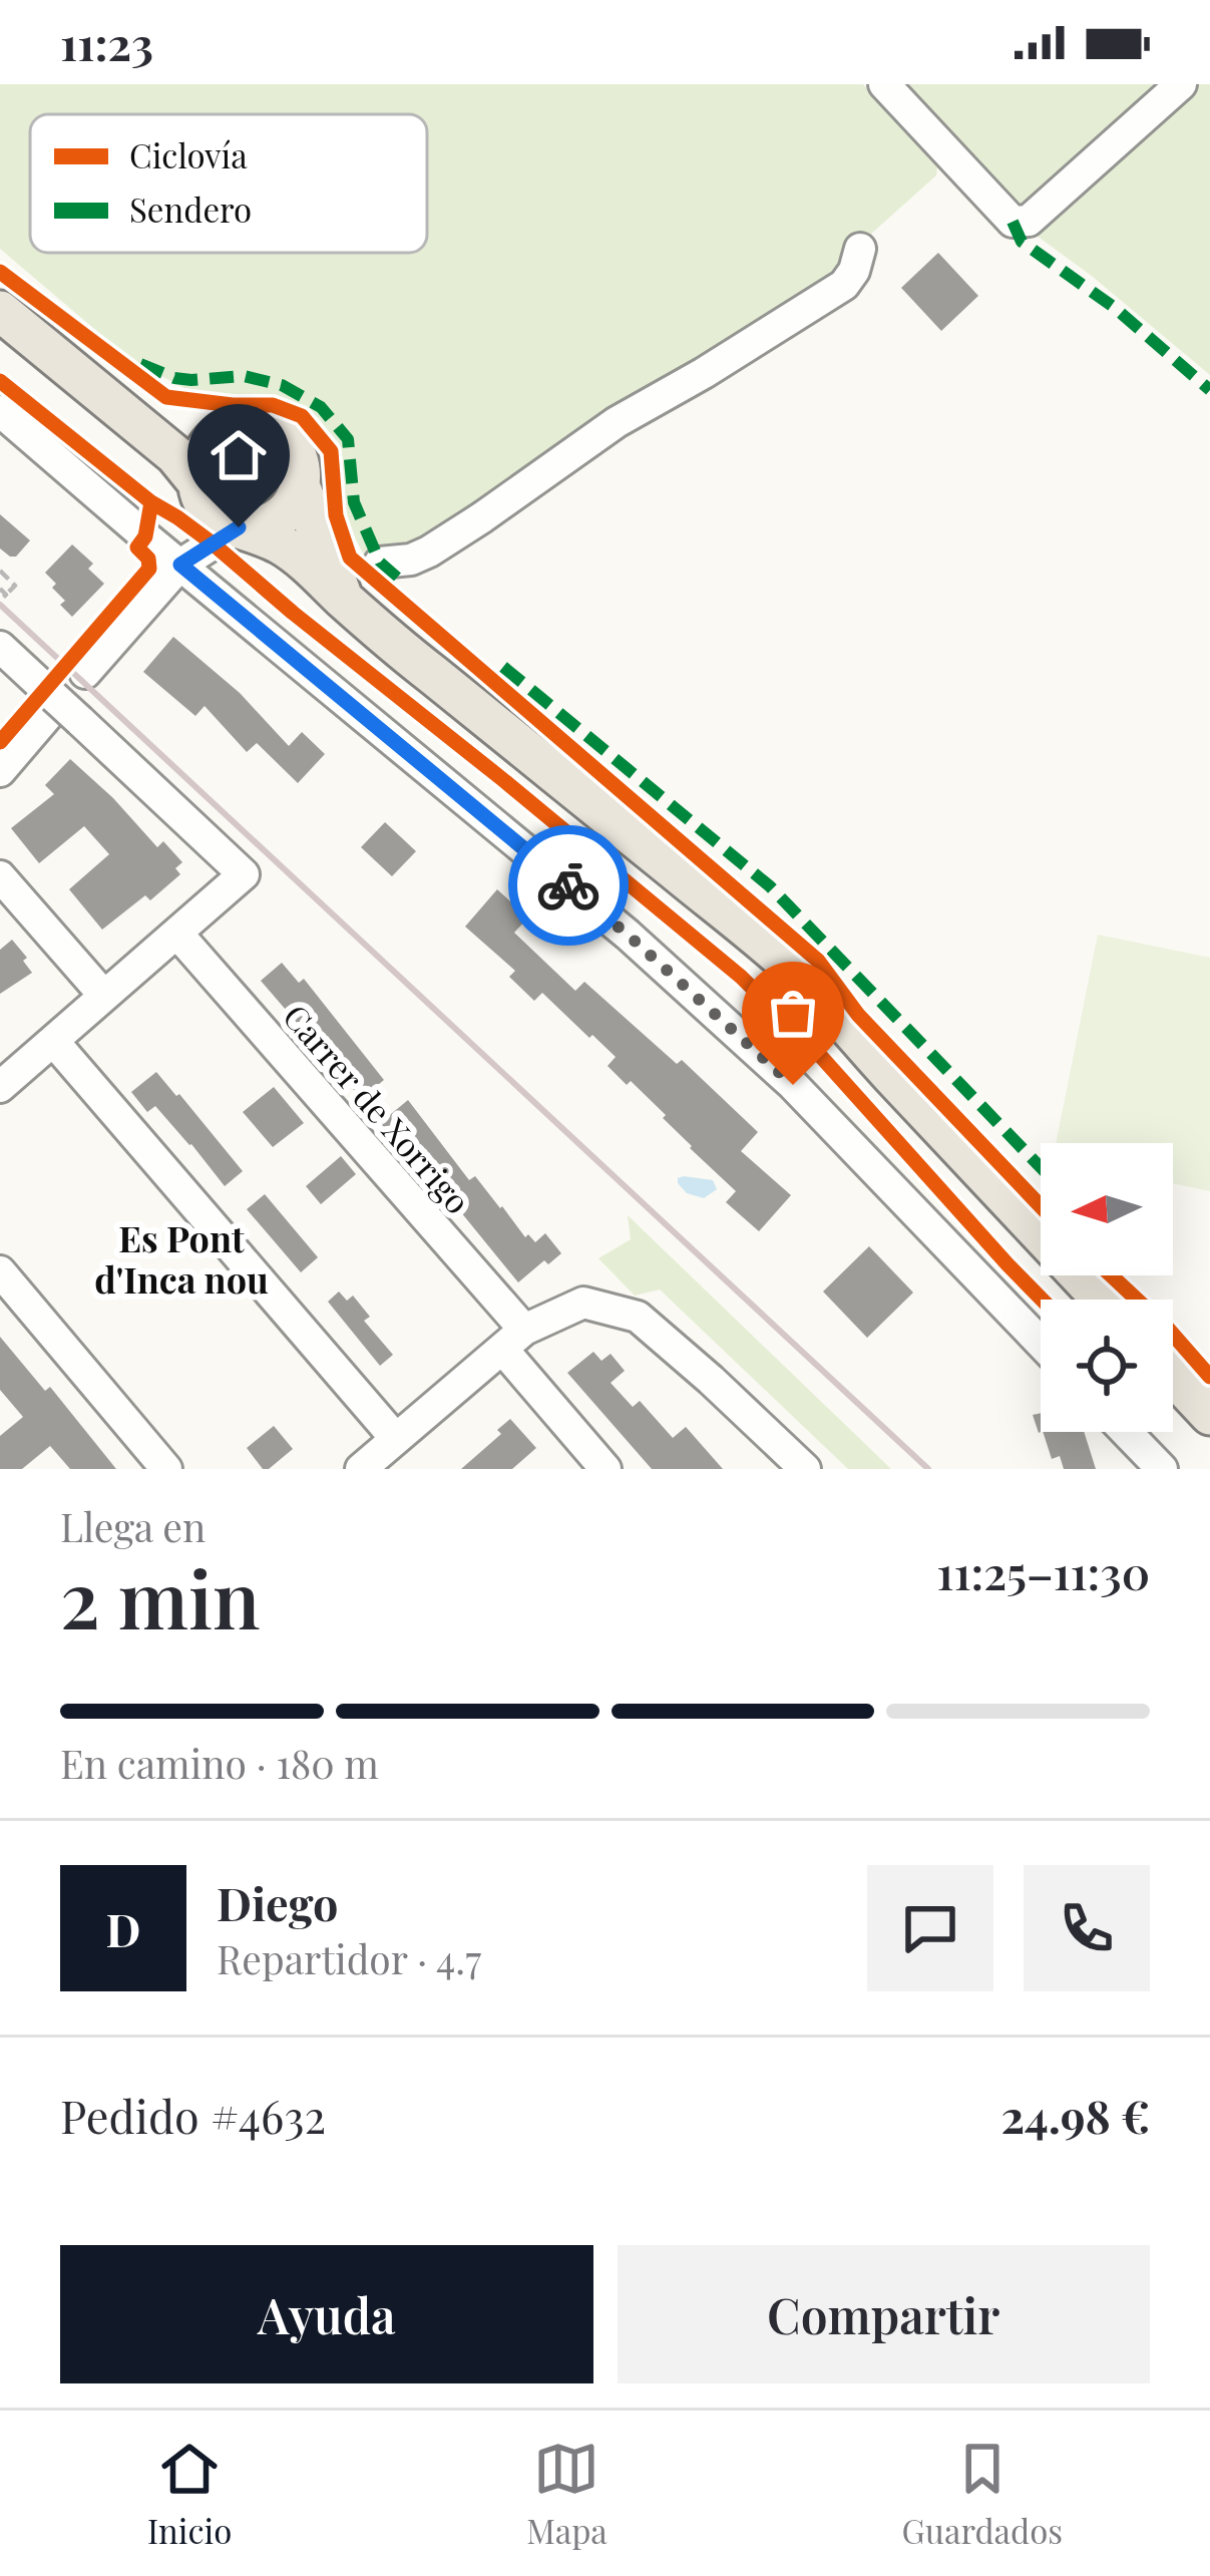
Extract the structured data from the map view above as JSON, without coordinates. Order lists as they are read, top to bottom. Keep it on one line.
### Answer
{"streets":{"street":["Carrer de Xorrigo"]},"districts":["Es Pont d'Inca nou"],"legend":["Ciclovía","Sendero"],"north":"left","page":{"status":"11:23","heading":["2 min","Llega en","11:25–11:30"],"panel":["Diego","Repartidor · 4.7","Pedido #4632","24.98 €"],"bar":"En camino · 180 m","round":"D","buttons":["Ayuda","Compartir"],"tabs":["Inicio","Mapa","Guardados"]}}
